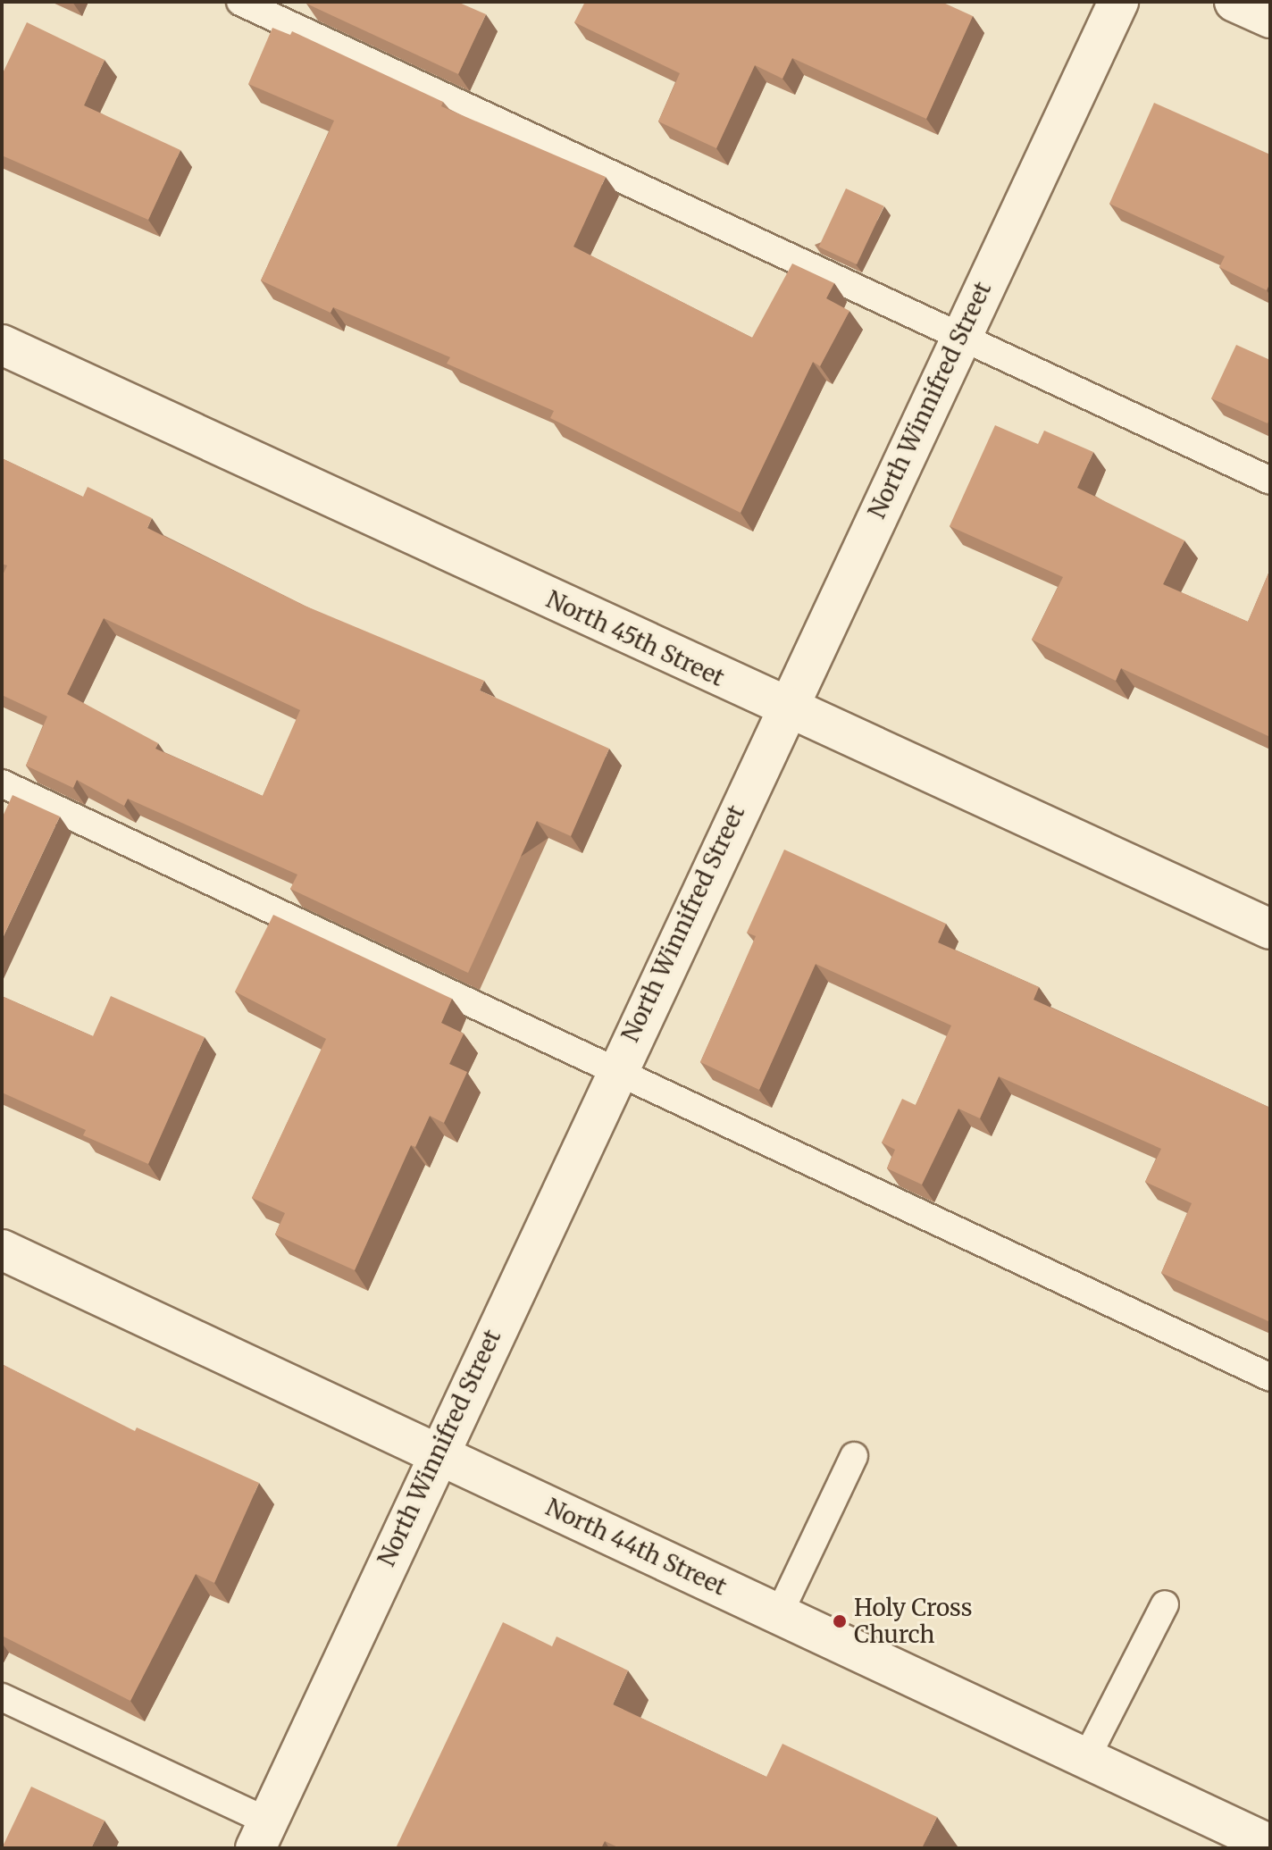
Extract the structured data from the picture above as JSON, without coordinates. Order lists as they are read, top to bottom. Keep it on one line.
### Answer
{"streets":{"street":["North Winnifred Street","North 45th Street","North 44th Street"]},"crossings":[["North Winnifred Street","North 45th Street"],["North Winnifred Street","North 44th Street"]],"places":["Holy Cross Church"]}
